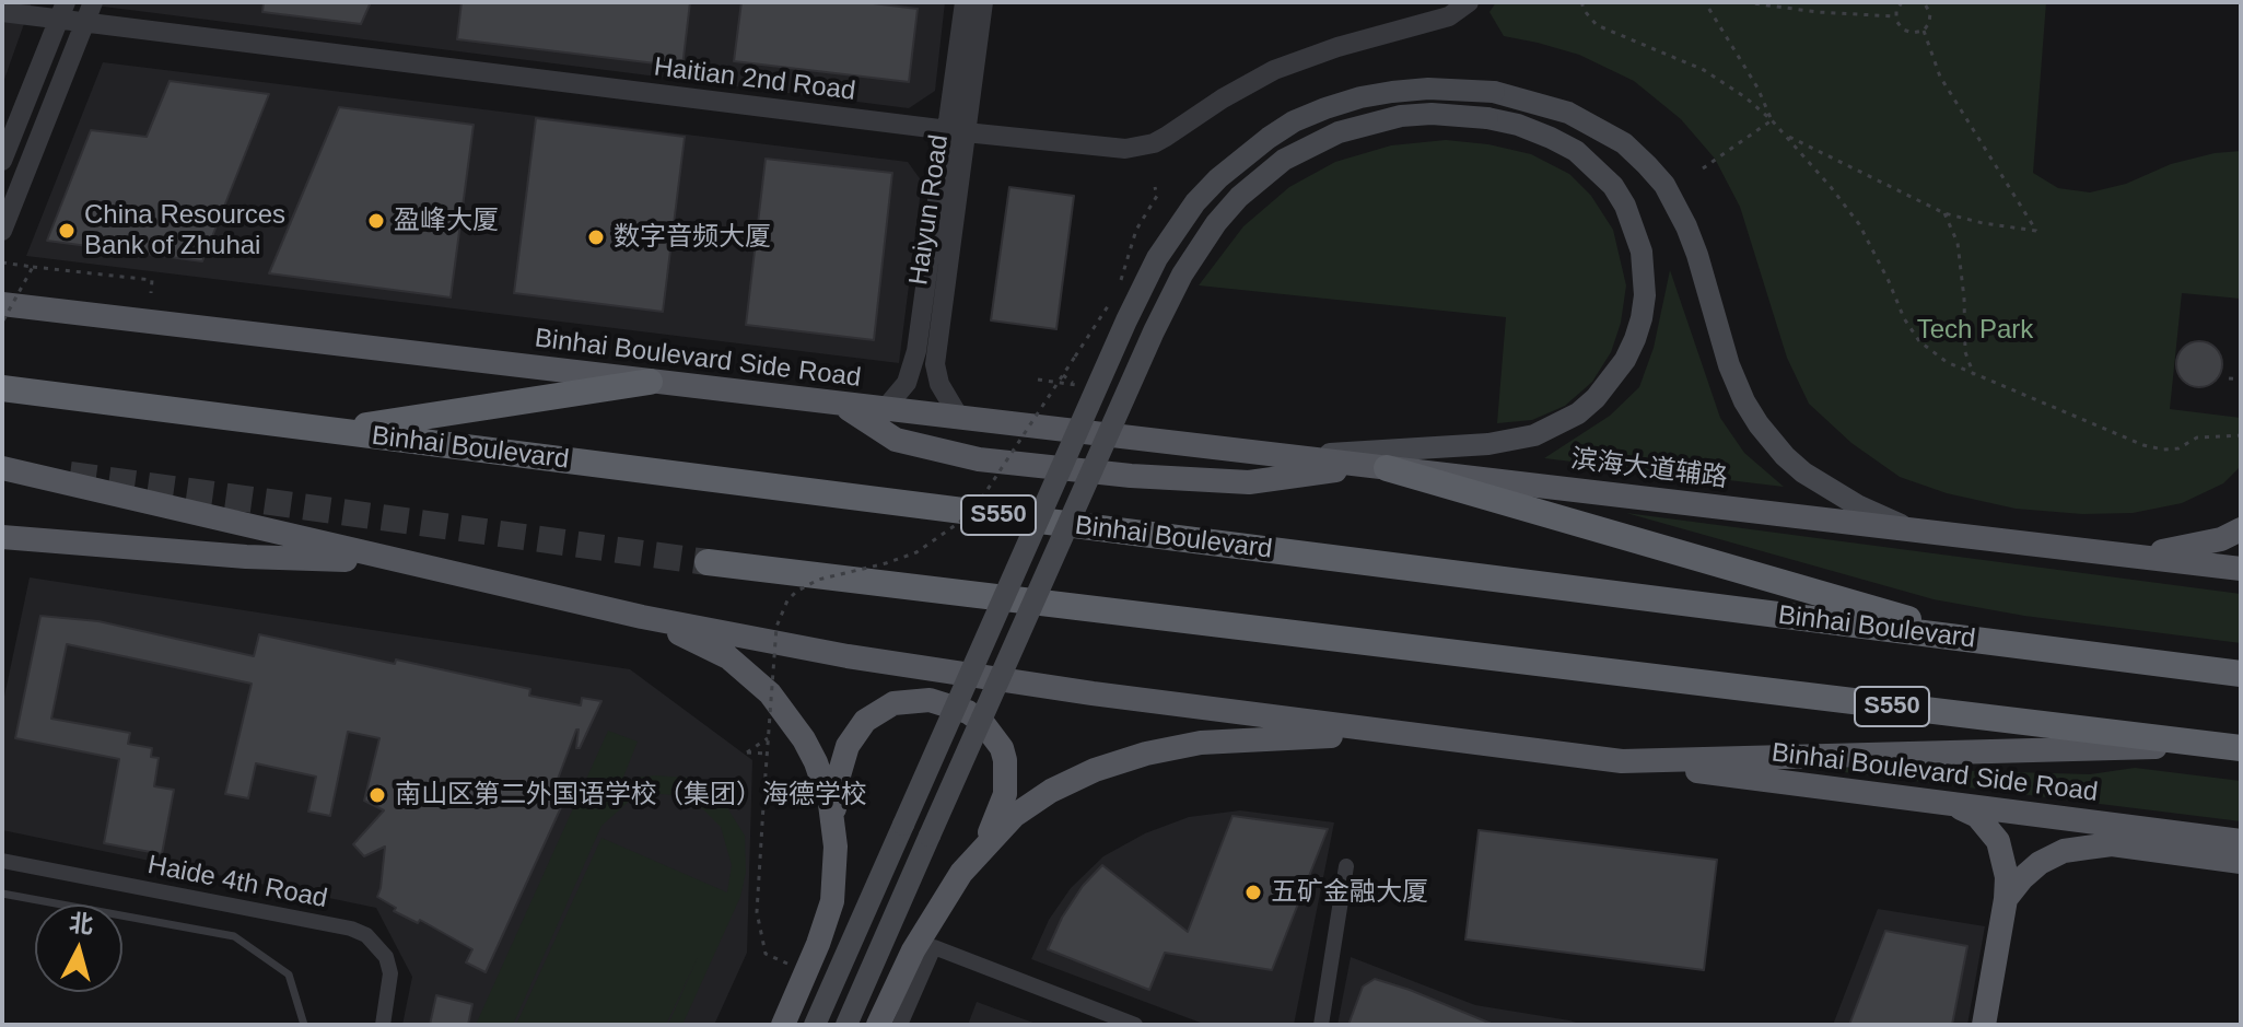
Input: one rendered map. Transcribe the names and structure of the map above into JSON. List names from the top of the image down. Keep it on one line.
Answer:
{"streets":{"highway":["Binhai Boulevard","S550"],"main road":["Binhai Boulevard Side Road","滨海大道辅路"],"street":["Haitian 2nd Road","Haiyun Road","Haide 4th Road"]},"crossings":[["Haitian 2nd Road","Haiyun Road"],["Haiyun Road","Binhai Boulevard Side Road"],["Binhai Boulevard Side Road","滨海大道辅路"]],"parks":["Tech Park"],"places":["盈峰大厦","China Resources Bank of Zhuhai","数字音频大厦","南山区第二外国语学校（集团）海德学校","五矿金融大厦"],"north":"top"}
